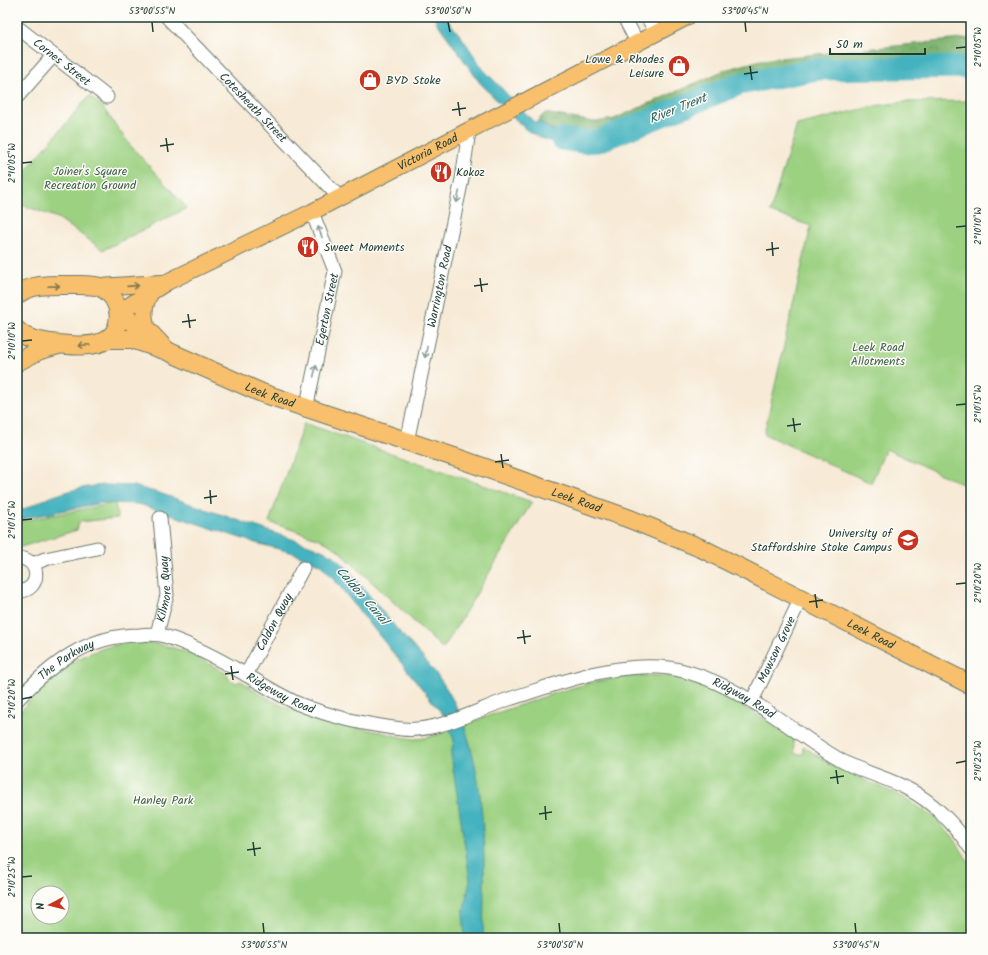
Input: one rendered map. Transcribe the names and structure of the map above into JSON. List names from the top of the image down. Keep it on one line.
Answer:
{"streets":{"highway":["Leek Road"],"main road":["Victoria Road"],"street":["Cornes Street","Cotesheath Street","Warrington Road","Egerton Street","Kilmore Quay","Caldon Quay","Mawson Grove","The Parkway","Ridgeway Road","Ridgway Road"]},"crossings":[["Cotesheath Street","Victoria Road"],["Victoria Road","Warrington Road"],["Victoria Road","Egerton Street"],["Victoria Road","Leek Road"],["Warrington Road","Leek Road"],["Egerton Street","Leek Road"],["Leek Road","Mawson Grove"],["Kilmore Quay","Ridgeway Road"],["Caldon Quay","Ridgeway Road"],["Mawson Grove","Ridgway Road"],["The Parkway","Ridgeway Road"],["Ridgeway Road","Ridgway Road"]],"one_way":["Warrington Road","Egerton Street"],"water":["River Trent","Caldon Canal"],"parks":["Joiner's Square Recreation Ground","Leek Road Allotments","Hanley Park"],"places":{"shop":["Lowe & Rhodes Leisure","BYD Stoke"],"restaurant":["Kokoz","Sweet Moments"],"school or university":["University of Staffordshire Stoke Campus"]},"scale_bar":"50 m","north":"left","coordinates":["53°00'55\"N","53°00'50\"N","53°00'45\"N","2°10'05\"W","2°10'10\"W","2°10'15\"W","2°10'20\"W","2°10'25\"W"]}
